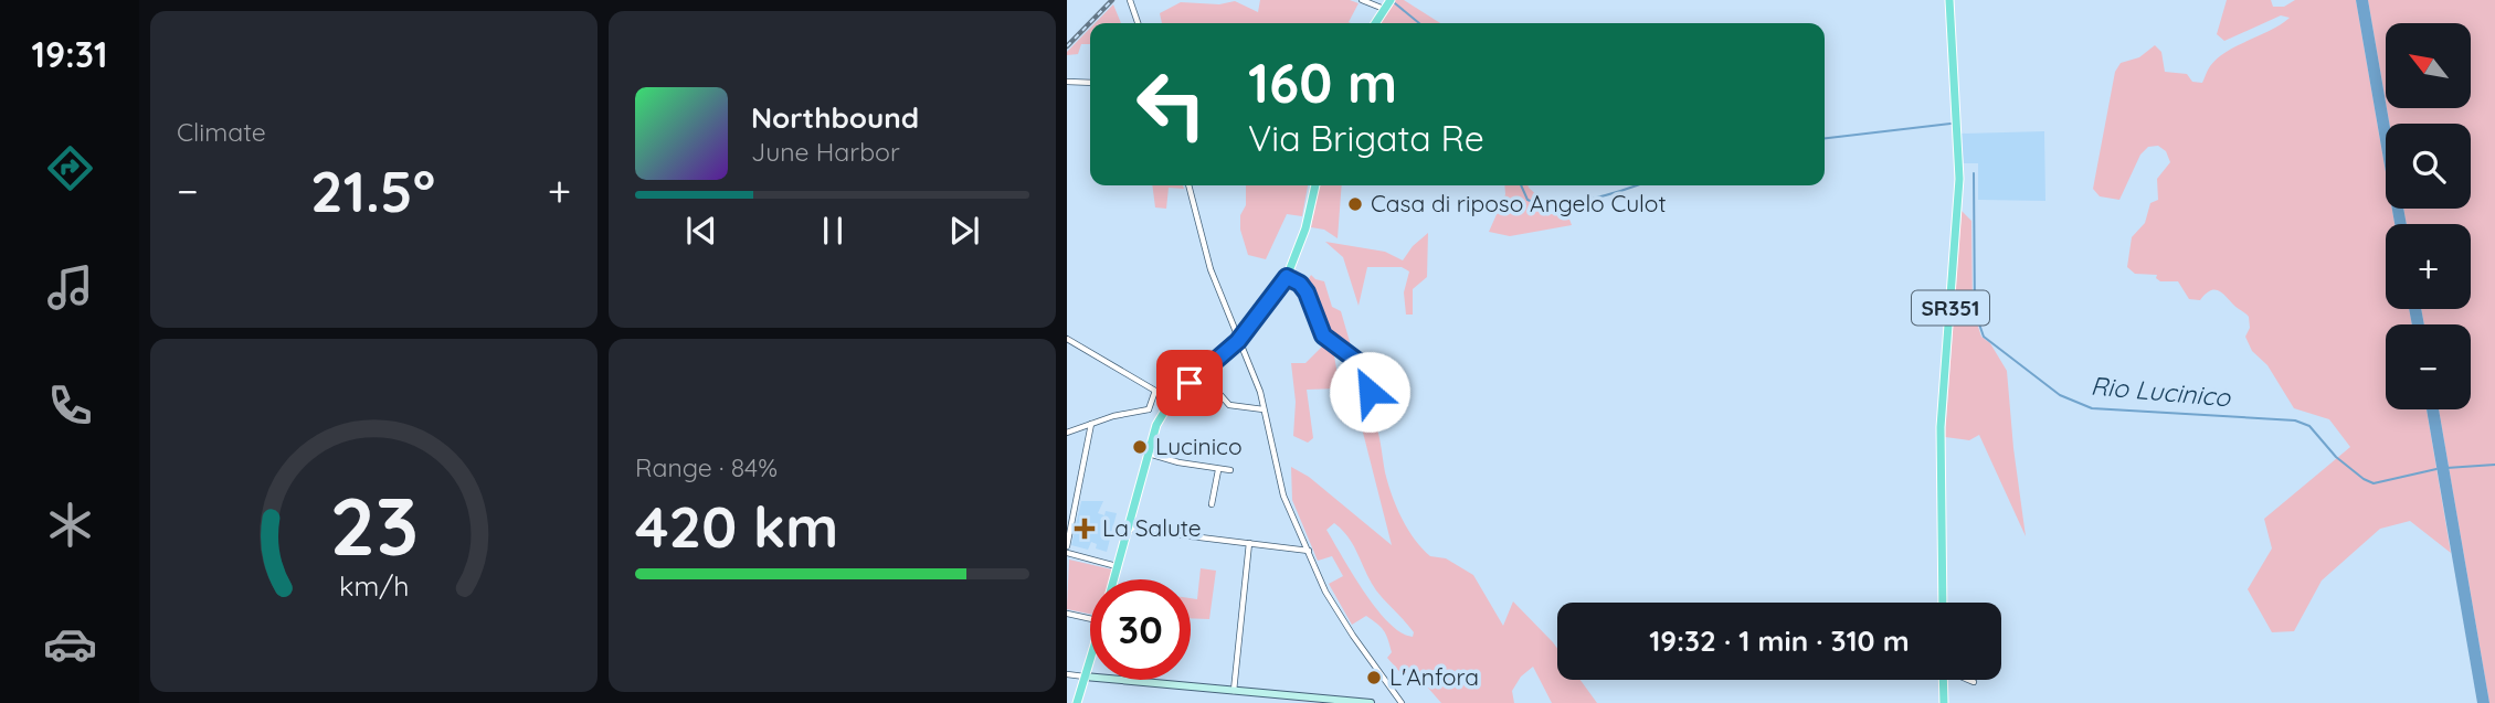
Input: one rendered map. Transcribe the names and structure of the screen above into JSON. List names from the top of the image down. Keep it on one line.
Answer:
{"streets":{"main road":["SR351"]},"water":["Rio Lucinico"],"places":{"other":["Casa di riposo Angelo Culot","Lucinico","L'Anfora"],"health":["La Salute"]},"north":"top left","page":{"tabs":"19:31","tile":["Climate",["Range · 84%","420 km"]],"map_buttons":["+","−"],"turn":["160 m","Via Brigata Re"],"song":["Northbound","June Harbor"],"heat":["−","21.5°","+"],"limit":"30","trip":"19:32 · 1 min · 310 m","gauge":["23","km/h"]}}
